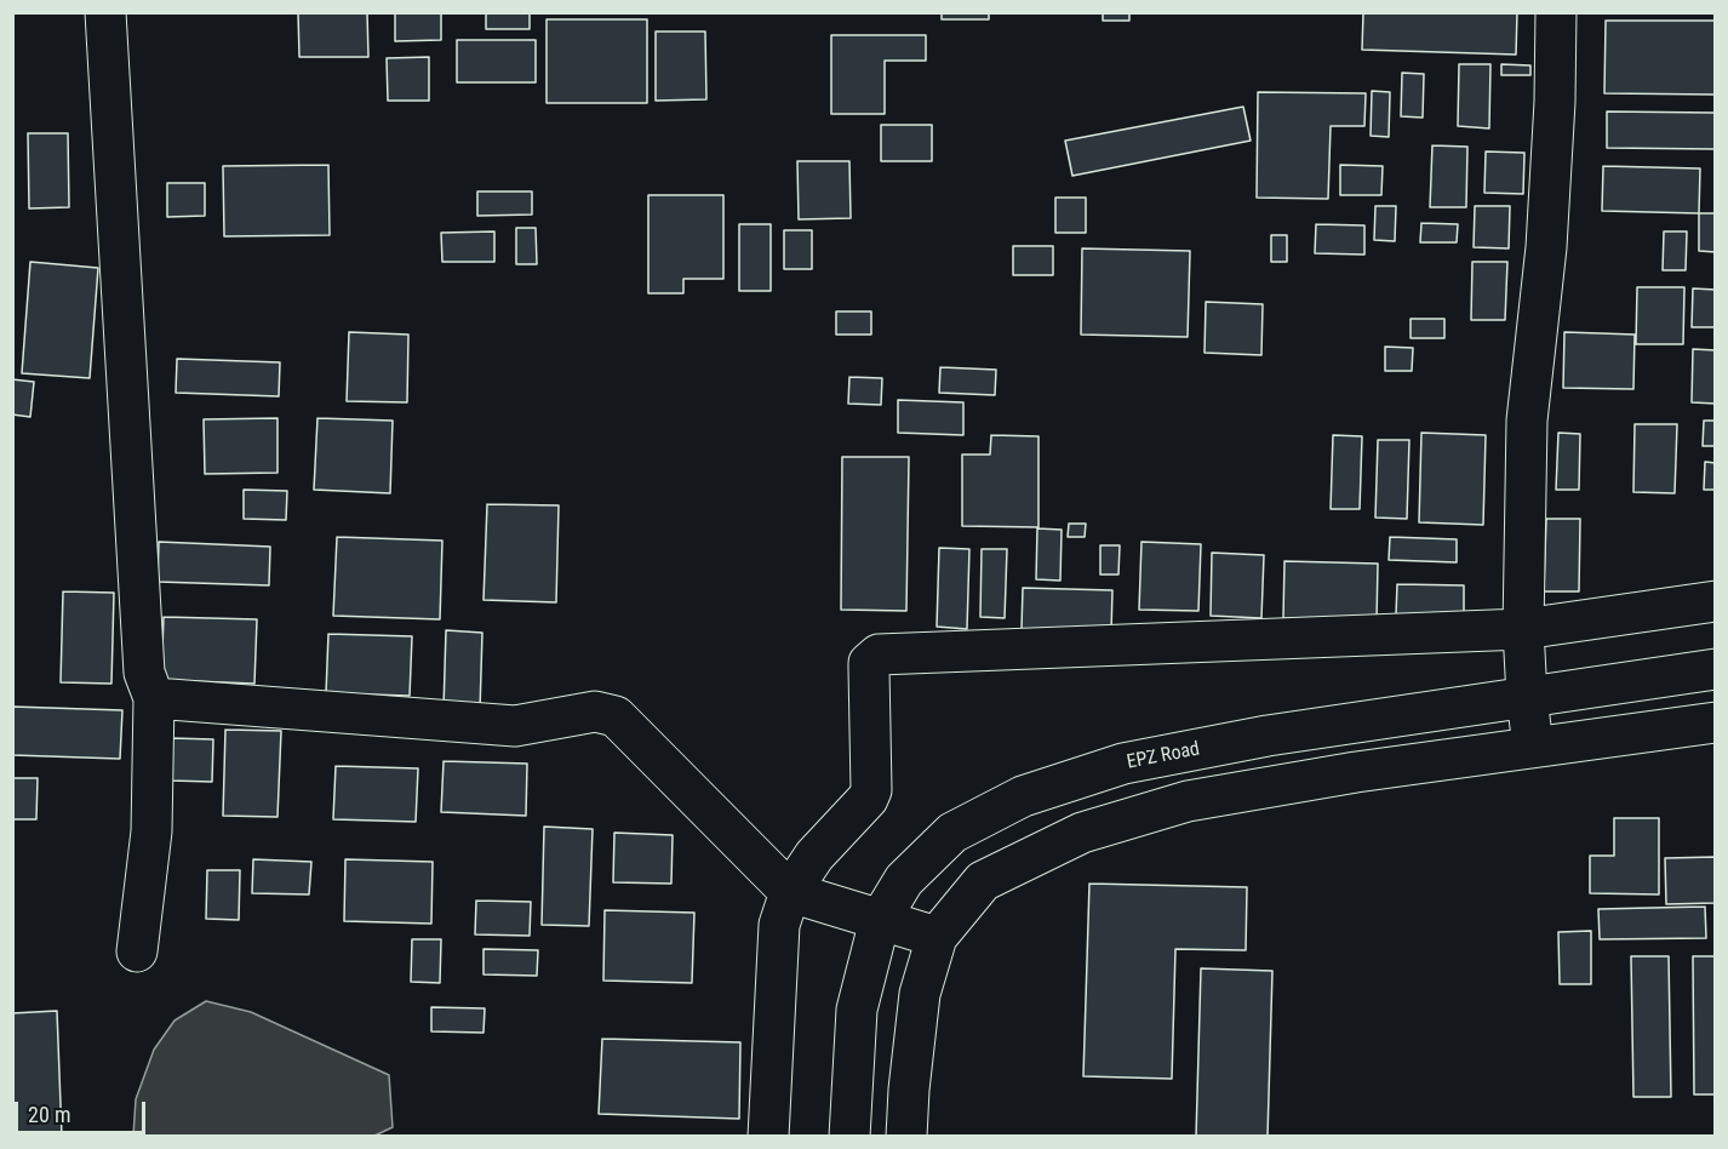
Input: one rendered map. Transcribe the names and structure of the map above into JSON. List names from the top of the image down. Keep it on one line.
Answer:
{"streets":{"street":["EPZ Road"]},"scale_bar":"20 m"}
